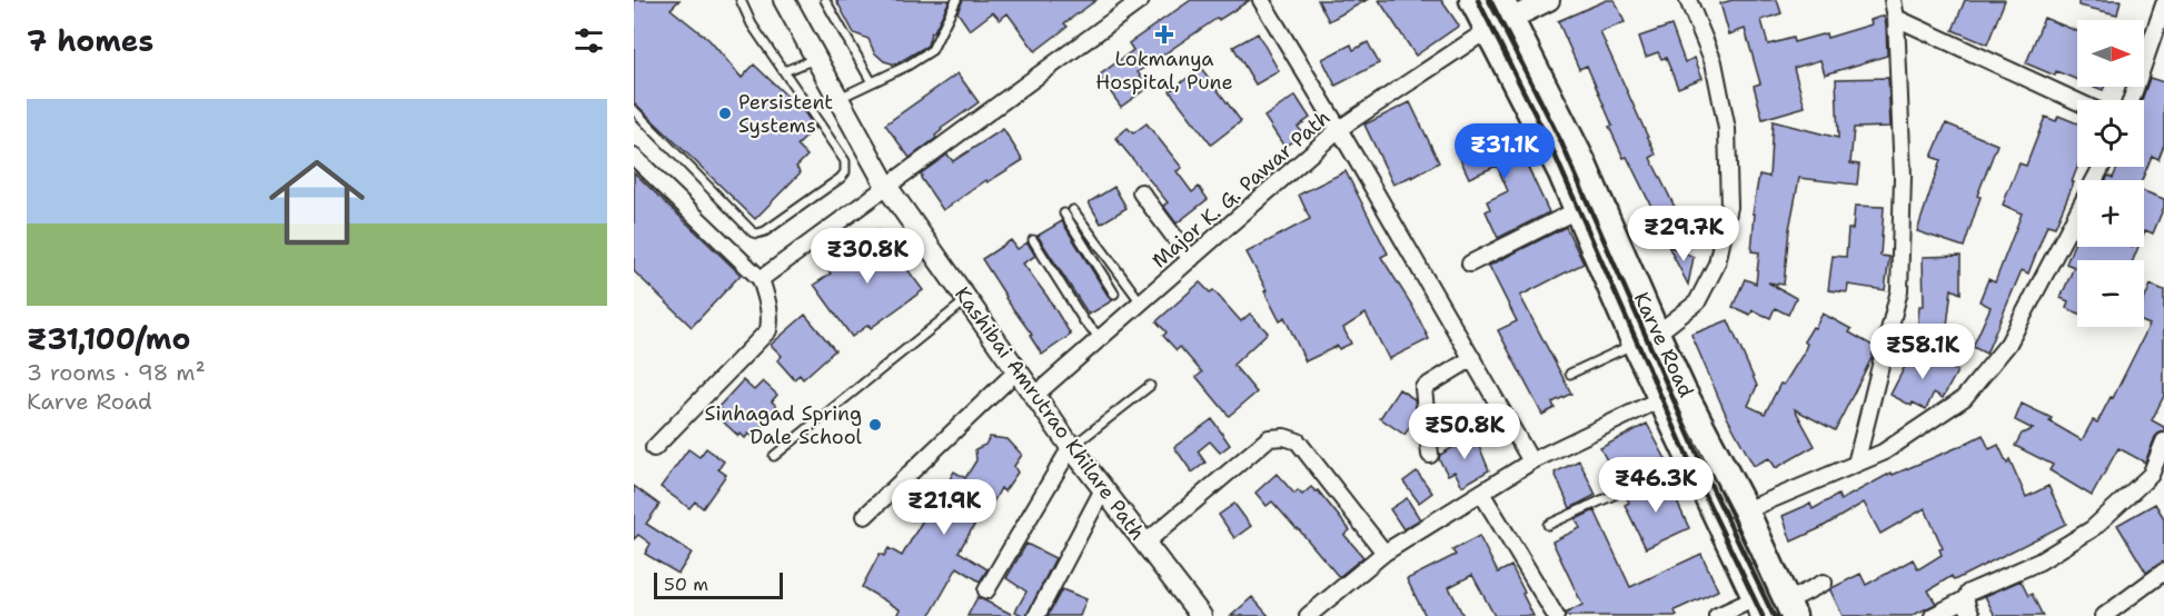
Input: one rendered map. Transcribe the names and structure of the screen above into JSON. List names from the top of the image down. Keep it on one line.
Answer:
{"streets":{"main road":["Karve Road"],"street":["Major K. G. Pawar Path","Kashibai Amrutrao Khilare Path"]},"crossings":[["Major K. G. Pawar Path","Karve Road"],["Major K. G. Pawar Path","Kashibai Amrutrao Khilare Path"]],"places":{"health":["Lokmanya Hospital, Pune"],"other":["Persistent Systems","Sinhagad Spring Dale School"]},"scale_bar":"50 m","north":"right","page":{"heading":"7 homes","map_buttons":["+","−"],"list":[{"name":"₹31,100/mo","note":"3 rooms · 98 m² · Karve Road"}],"price":["₹31.1K","₹29.7K","₹30.8K","₹58.1K","₹50.8K","₹46.3K","₹21.9K"],"scale":"50 m"}}
